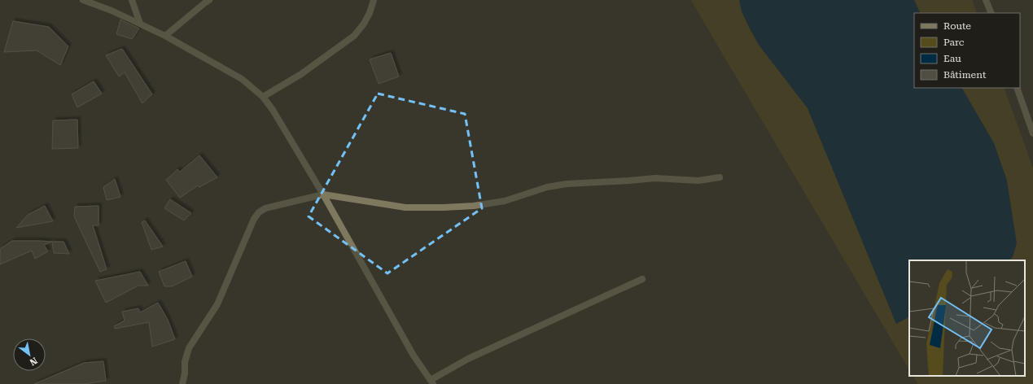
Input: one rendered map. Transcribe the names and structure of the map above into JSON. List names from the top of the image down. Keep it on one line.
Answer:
{"legend":["Route","Parc","Eau","Bâtiment"],"north":"bottom right"}
